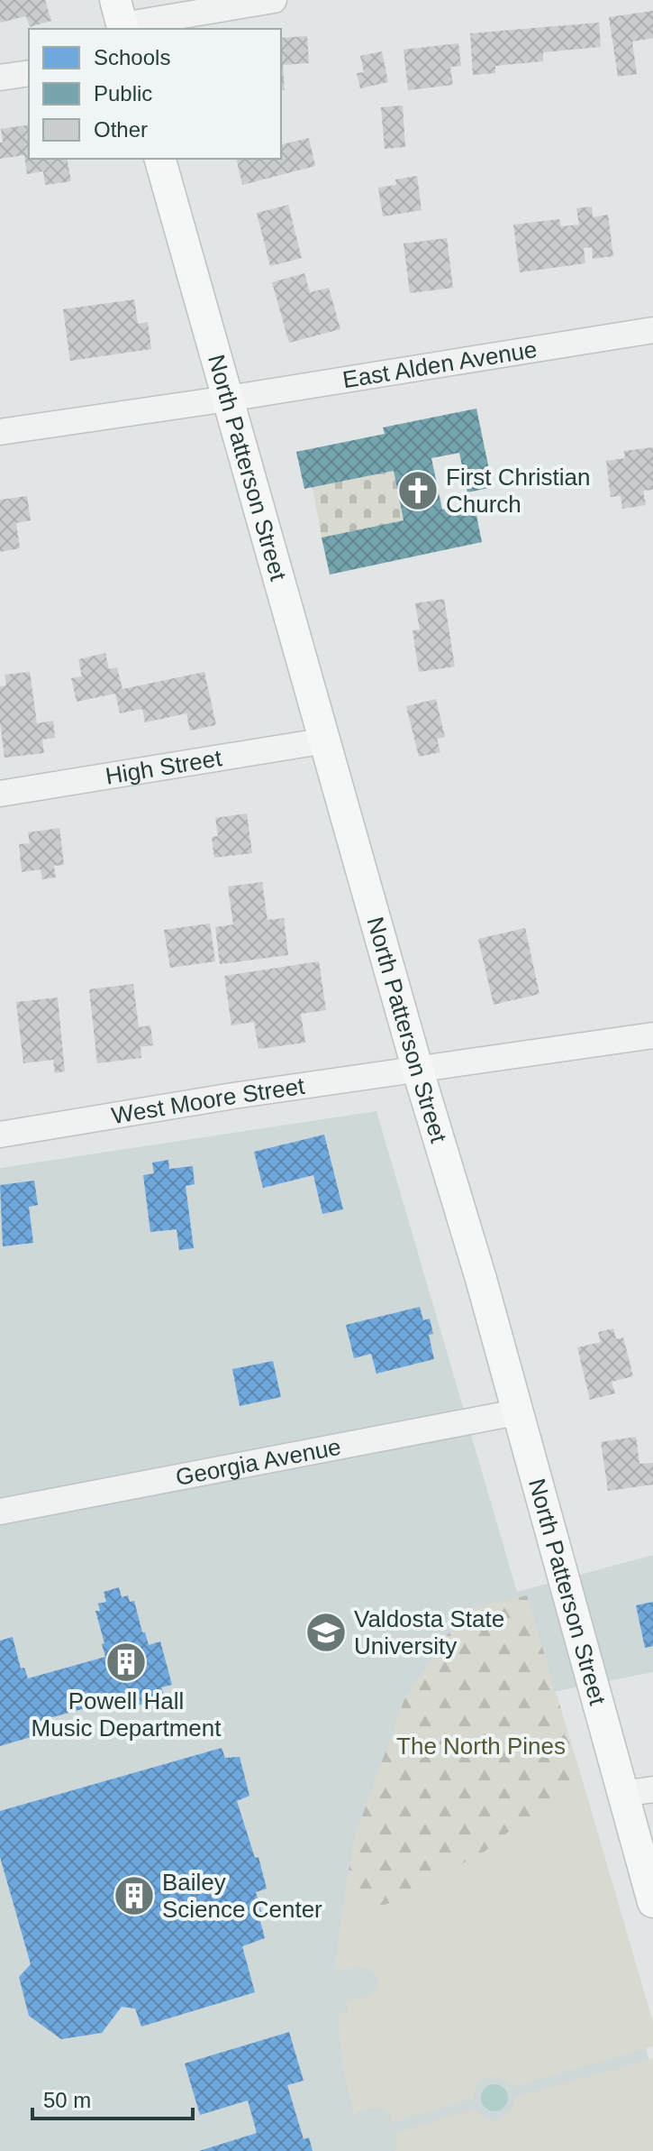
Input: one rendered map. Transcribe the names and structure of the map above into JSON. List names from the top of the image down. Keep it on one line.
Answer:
{"streets":{"main road":["North Patterson Street"],"street":["East Alden Avenue","High Street","West Moore Street","Georgia Avenue"]},"crossings":[["East Alden Avenue","North Patterson Street"],["North Patterson Street","High Street"],["North Patterson Street","West Moore Street"],["North Patterson Street","Georgia Avenue"]],"parks":["The North Pines"],"places":{"church":["First Christian Church"],"school or university":["Valdosta State University"],"building":["Powell Hall Music Department","Bailey Science Center"]},"legend":["Schools","Public","Other"],"scale_bar":"50 m"}
